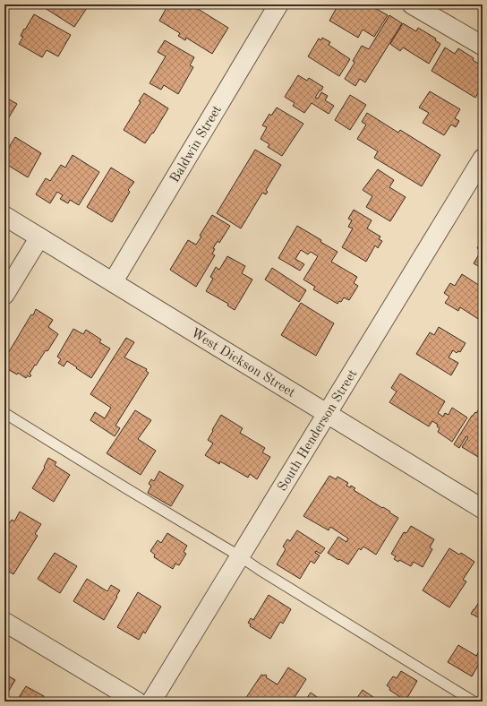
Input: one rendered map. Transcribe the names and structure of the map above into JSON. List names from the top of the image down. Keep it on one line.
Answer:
{"streets":{"street":["Baldwin Street","West Dickson Street","South Henderson Street"]},"crossings":[["Baldwin Street","West Dickson Street"],["West Dickson Street","South Henderson Street"]]}
